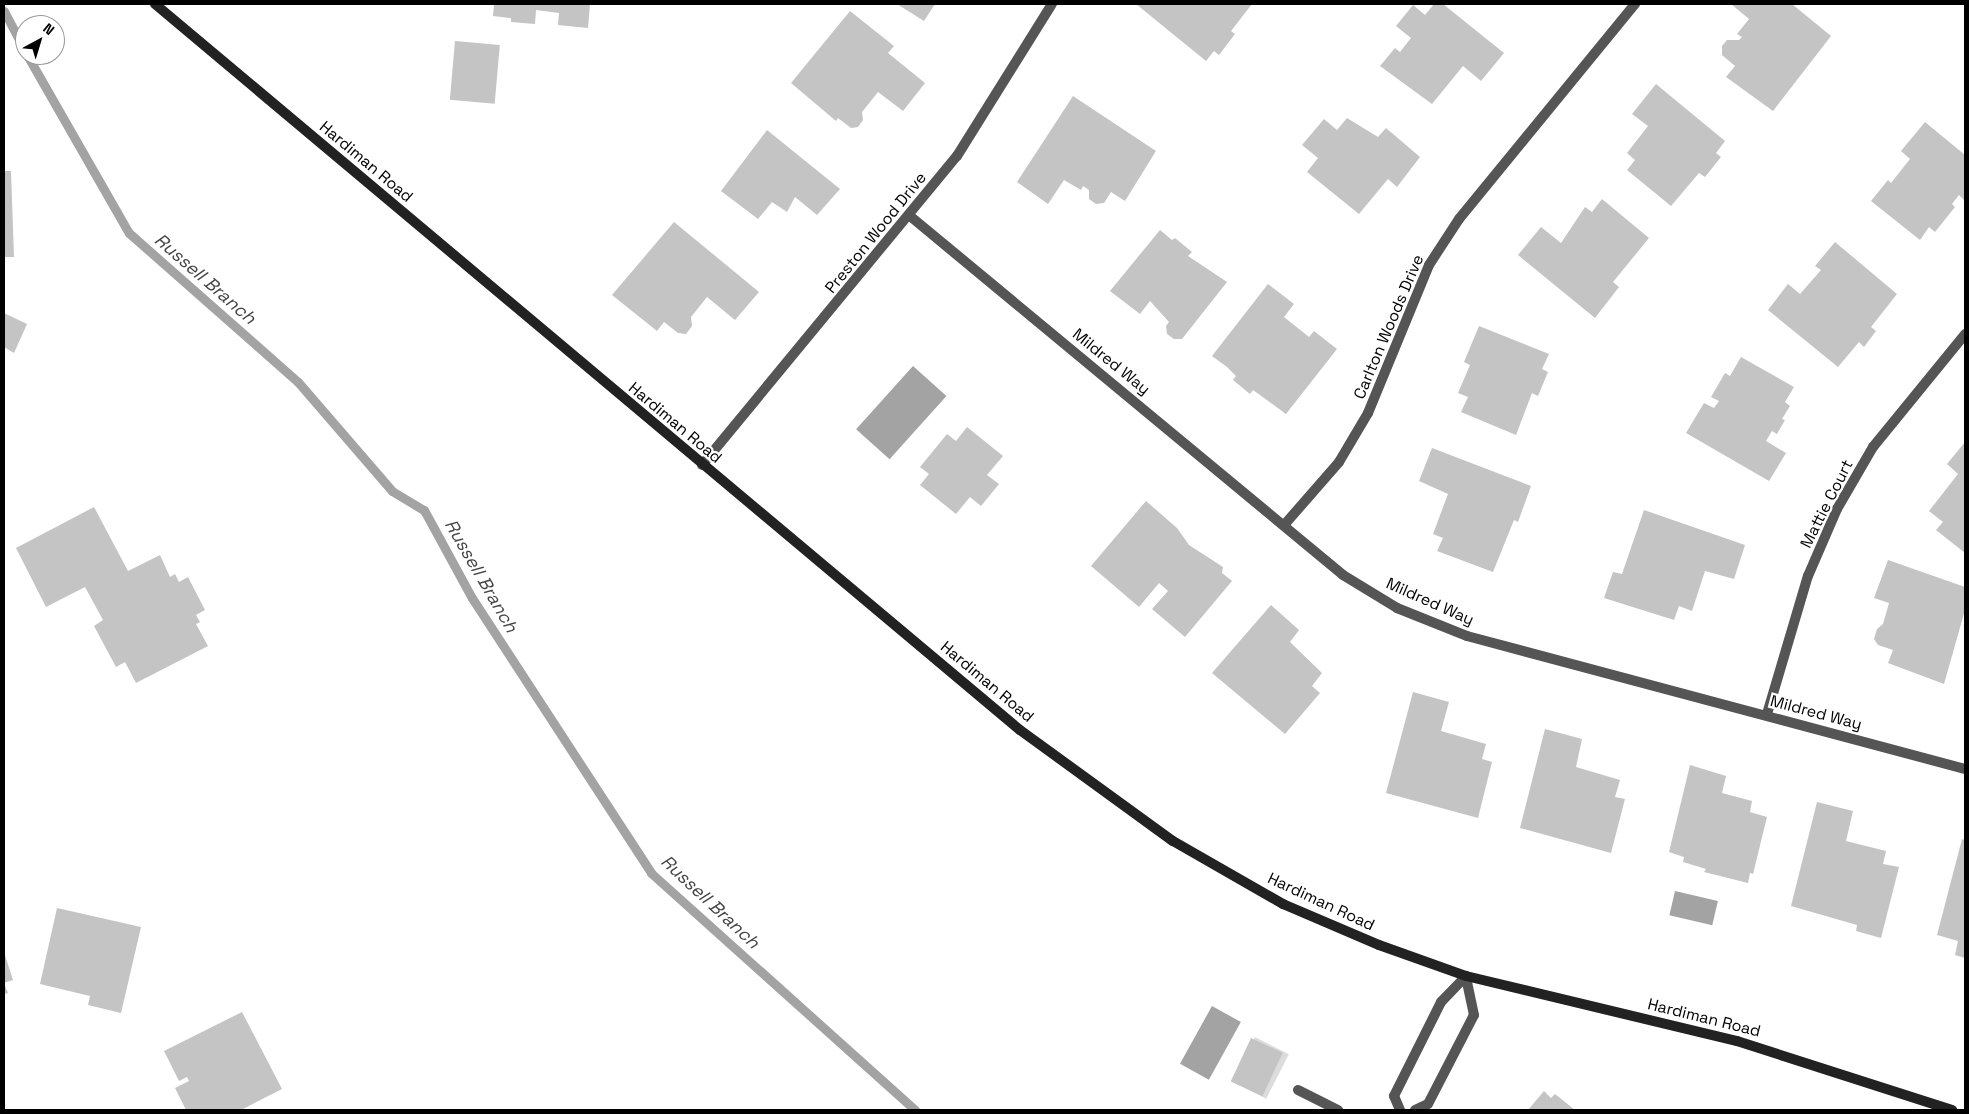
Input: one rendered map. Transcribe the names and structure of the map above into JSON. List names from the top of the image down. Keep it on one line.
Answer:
{"streets":{"street":["Hardiman Road","Preston Wood Drive","Carlton Woods Drive","Mildred Way","Mattie Court"]},"crossings":[["Hardiman Road","Preston Wood Drive"],["Preston Wood Drive","Mildred Way"],["Carlton Woods Drive","Mildred Way"],["Mildred Way","Mattie Court"]],"water":["Russell Branch"],"north":"top right"}
